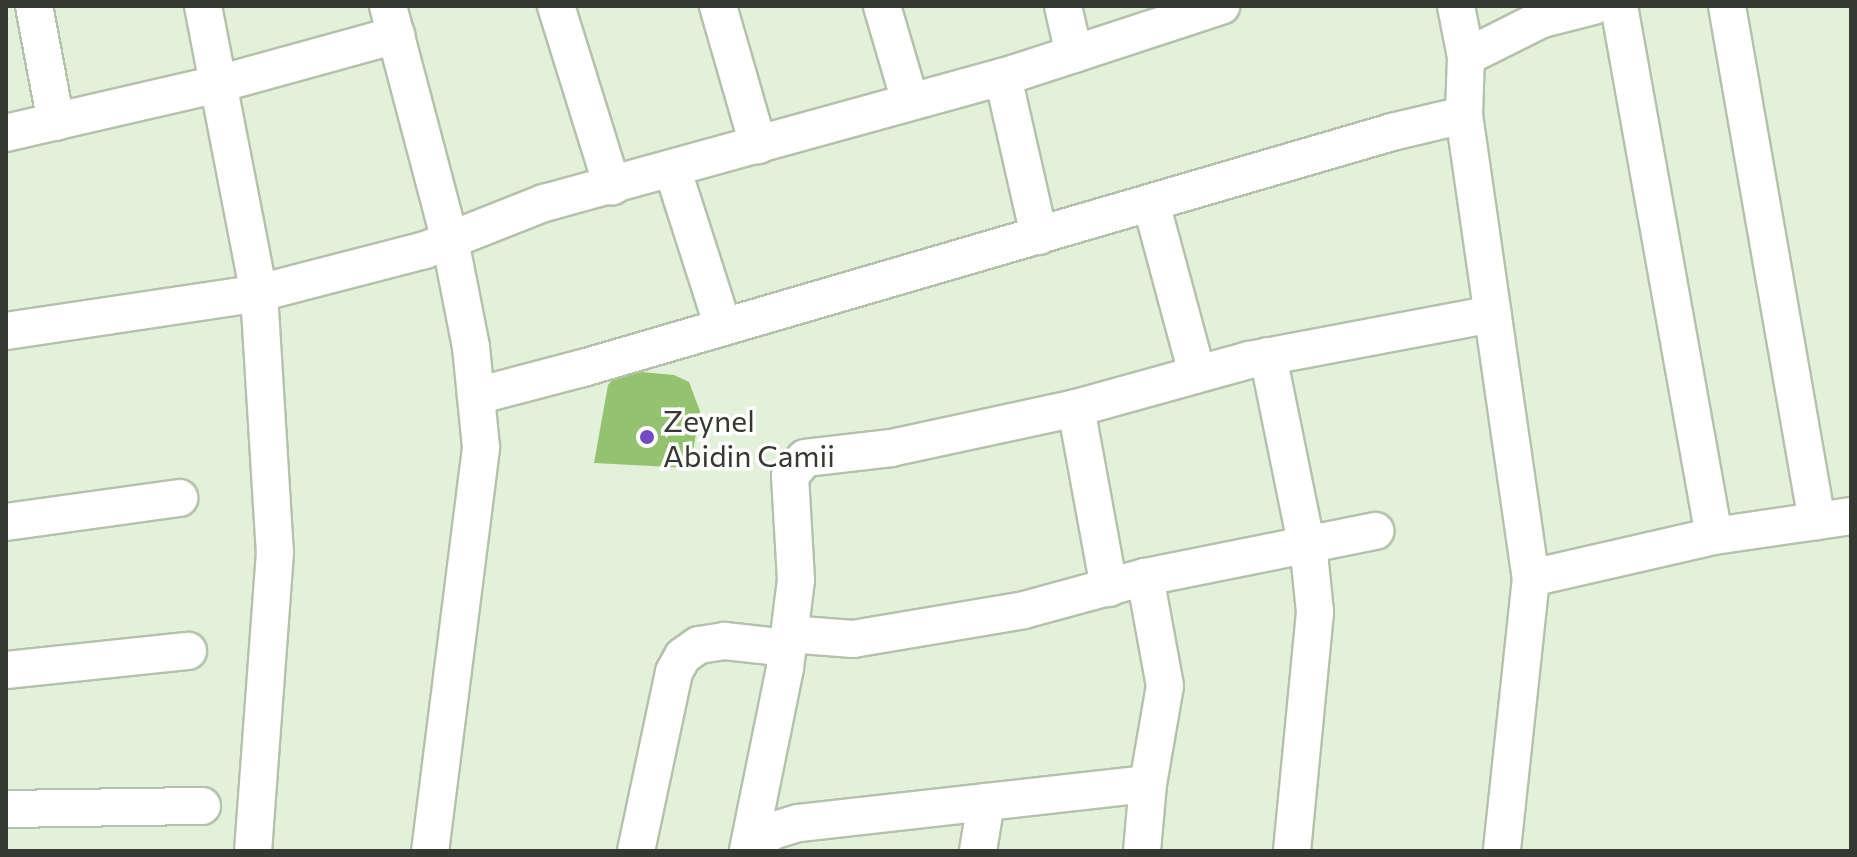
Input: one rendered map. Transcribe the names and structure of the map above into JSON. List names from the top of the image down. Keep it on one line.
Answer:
{"places":["Zeynel Abidin Camii"]}
